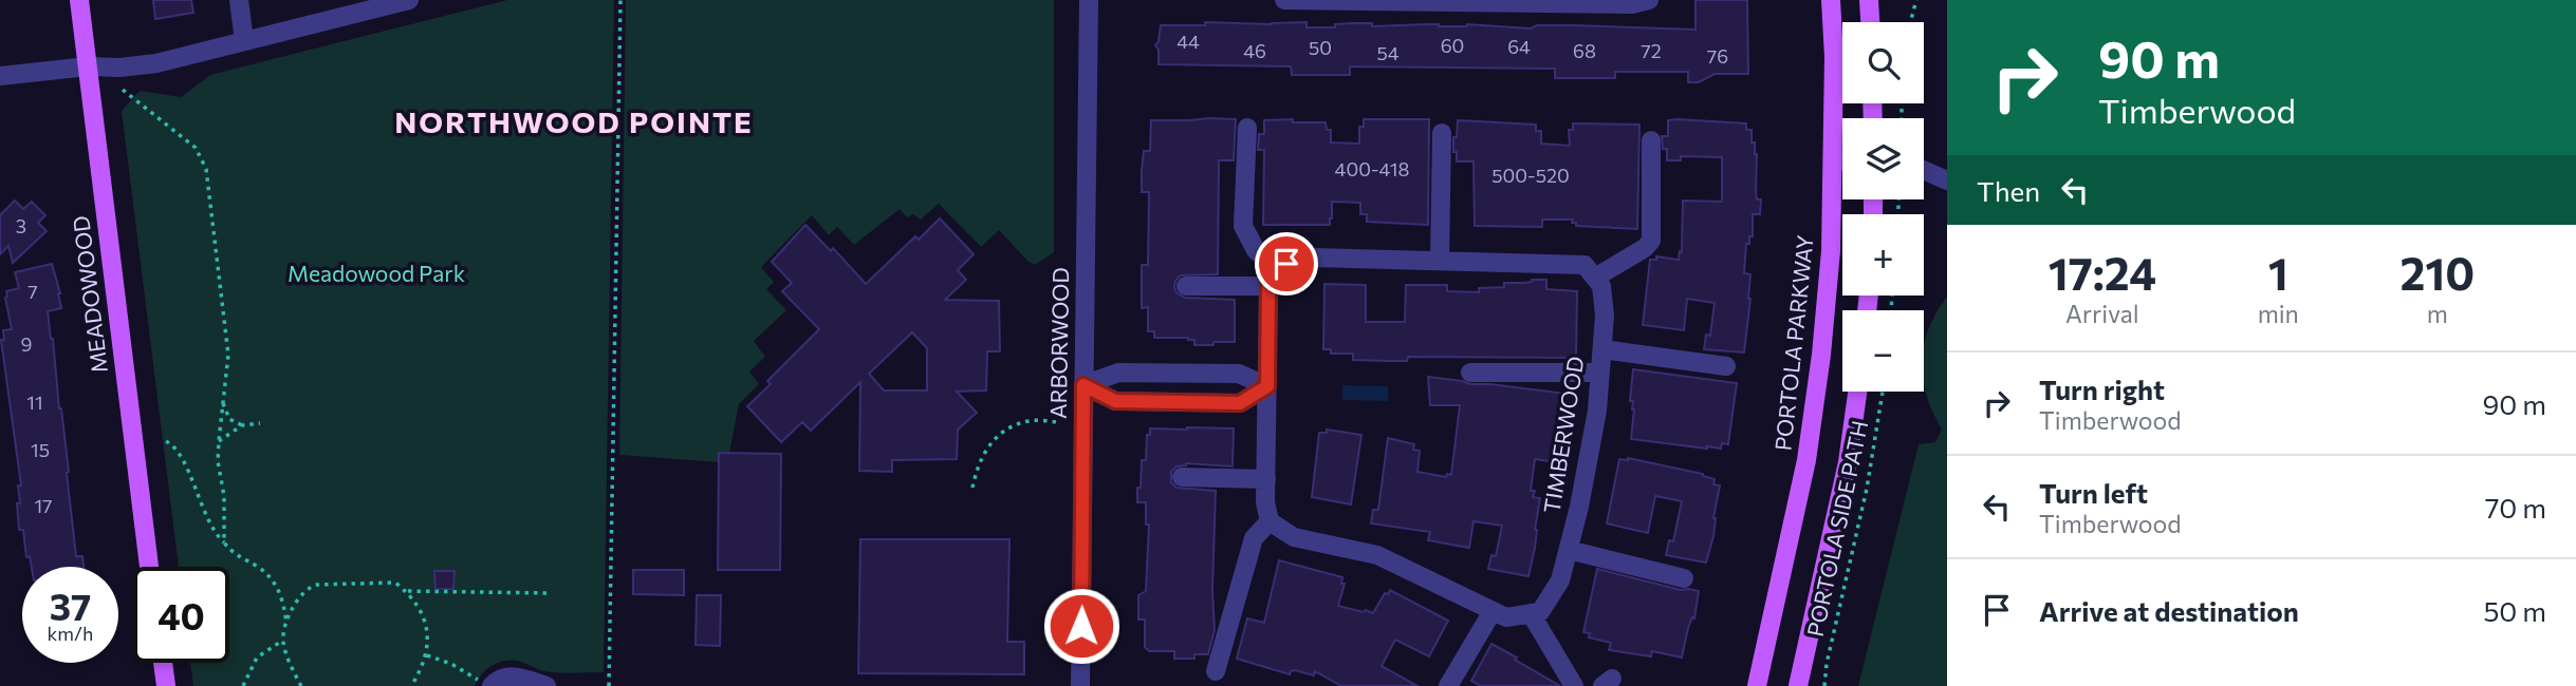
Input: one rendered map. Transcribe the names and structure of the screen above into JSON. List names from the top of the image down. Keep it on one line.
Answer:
{"streets":{"main road":["MEADOWOOD","PORTOLA PARKWAY"],"street":["ARBORWOOD","TIMBERWOOD"],"path":["PORTOLA SIDE PATH"]},"districts":["NORTHWOOD POINTE"],"parks":["Meadowood Park"],"house_numbers":["44","60","64","50","46","68","72","54","76","400-418","500-520","3","7","9","11","15","17"],"page":{"turn":["90 m","Timberwood"],"map_buttons":["+","−"],"then":"Then","eta":["17:24","Arrival","1","min","210","m"],"list":[{"name":"Turn right","note":"Timberwood","value":"90 m"},{"name":"Turn left","note":"Timberwood","value":"70 m"},{"name":"Arrive at destination","value":"50 m"}],"speed":"37 km/h","limit":"40"}}
